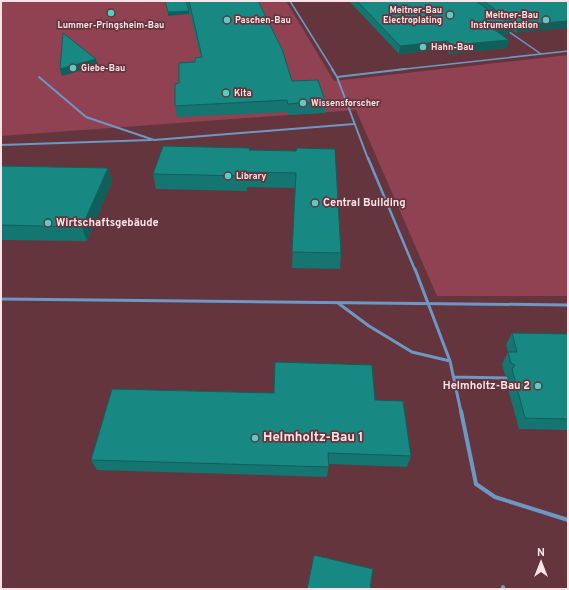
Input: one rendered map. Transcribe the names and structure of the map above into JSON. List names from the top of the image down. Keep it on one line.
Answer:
{"places":["Lummer-Pringsheim-Bau","Meitner-Bau Electroplating","Paschen-Bau","Meitner-Bau Instrumentation","Hahn-Bau","Giebe-Bau","Kita","Wissensforscher","Library","Central Building","Wirtschaftsgebäude","Helmholtz-Bau 2","Helmholtz-Bau 1"],"north":"top"}
